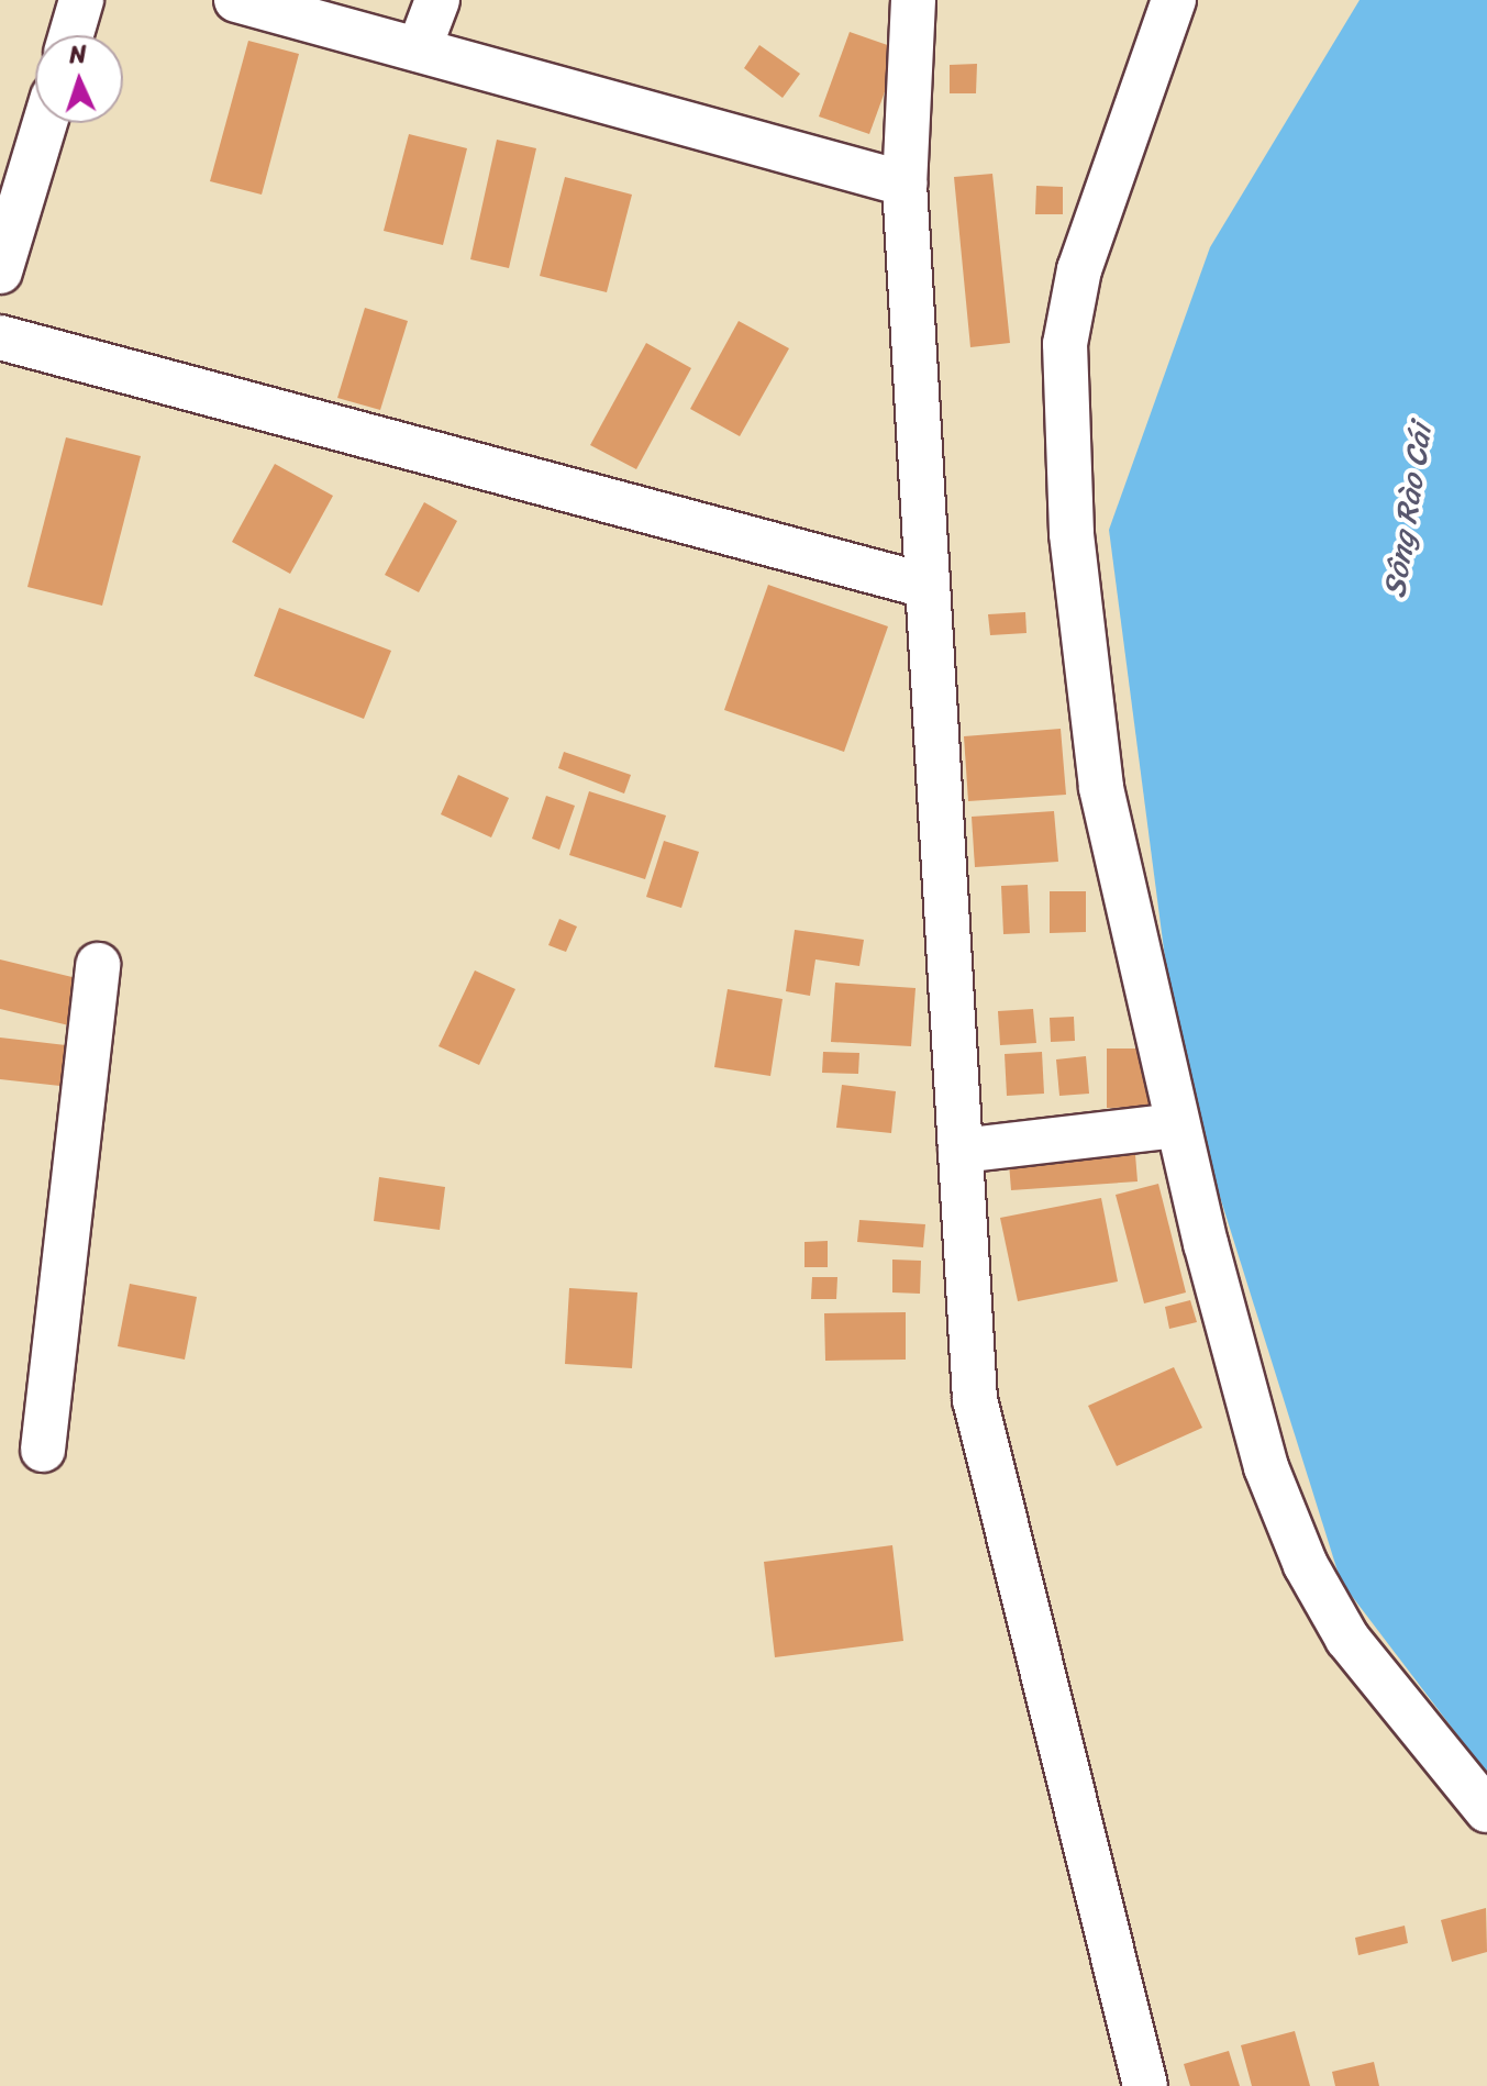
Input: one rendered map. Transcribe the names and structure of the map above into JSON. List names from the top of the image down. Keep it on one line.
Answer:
{"water":["Sông Rào Cái"],"north":"top"}
